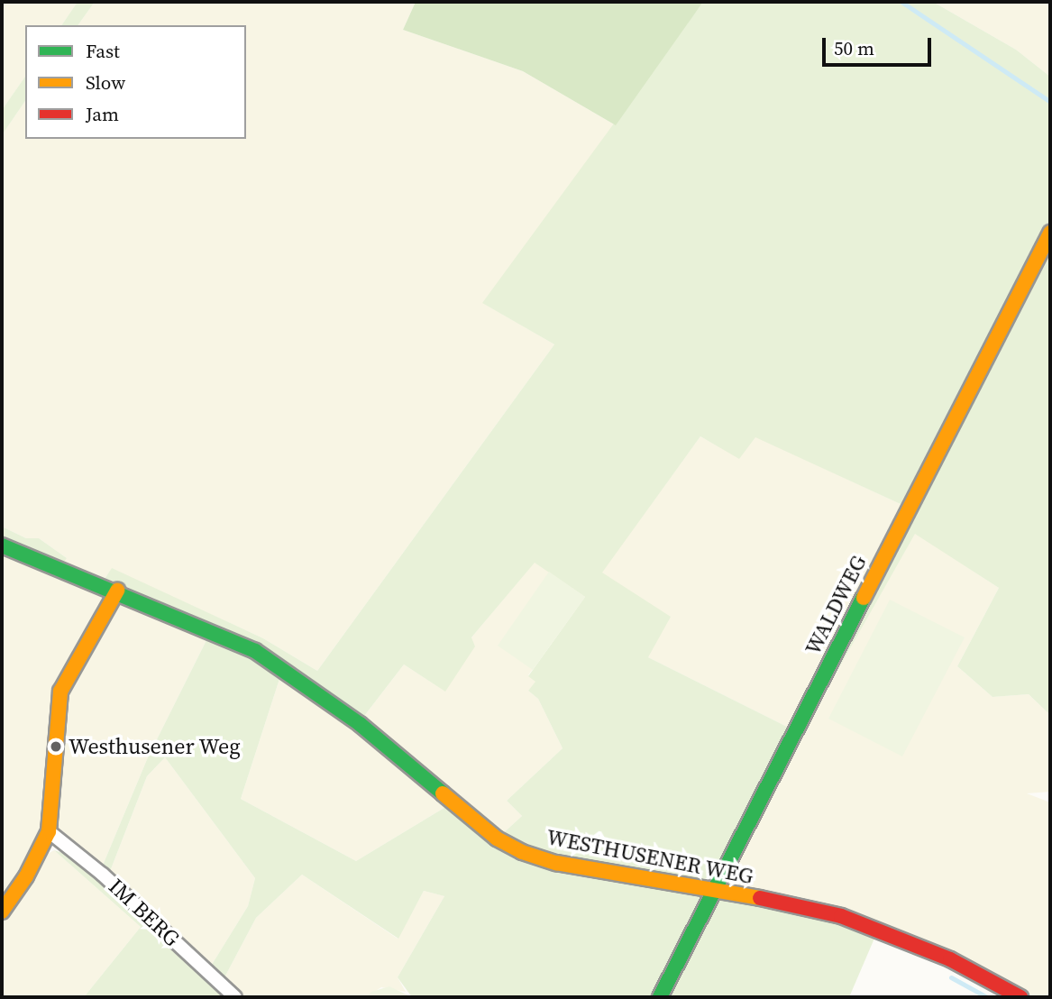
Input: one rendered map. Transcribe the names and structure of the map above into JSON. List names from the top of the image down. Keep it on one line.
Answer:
{"streets":{"street":["WALDWEG","WESTHUSENER WEG","IM BERG"]},"crossings":[["WALDWEG","WESTHUSENER WEG"]],"places":["Westhusener Weg"],"legend":["Fast","Slow","Jam"],"scale_bar":"50 m"}
